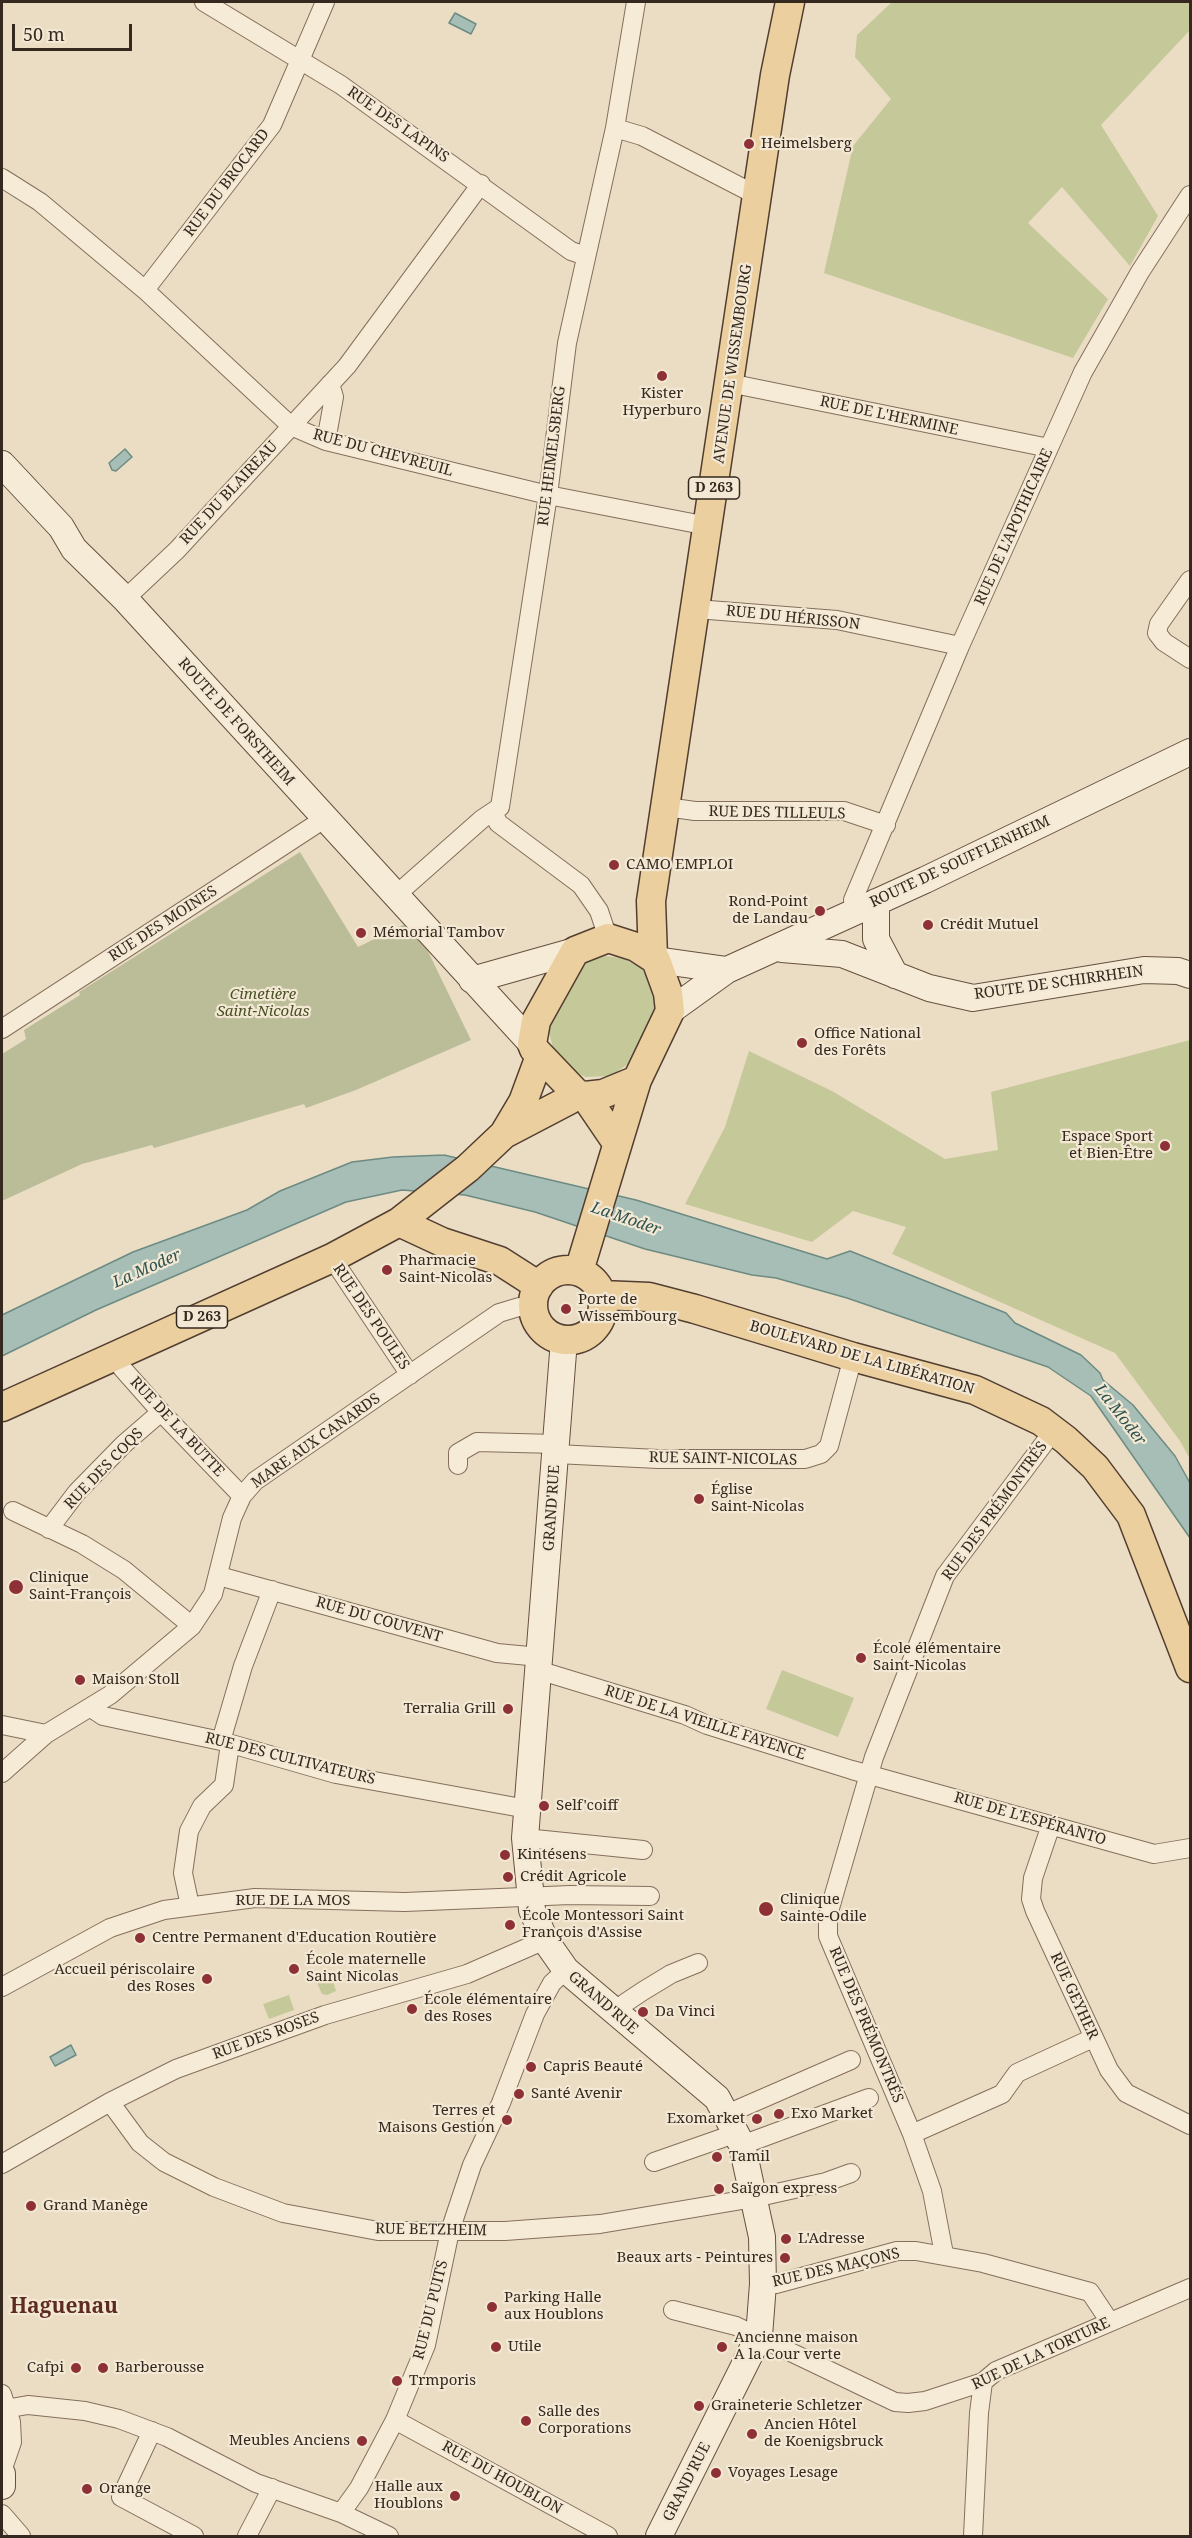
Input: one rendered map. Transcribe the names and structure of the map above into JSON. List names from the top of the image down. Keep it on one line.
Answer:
{"streets":{"main road":["AVENUE DE WISSEMBOURG","D 263","BOULEVARD DE LA LIBÉRATION"],"street":["RUE DES LAPINS","RUE DU BROCARD","RUE DE L'HERMINE","RUE DU CHEVREUIL","RUE HEIMELSBERG","RUE DU BLAIREAU","RUE DE L'APOTHICAIRE","RUE DU HÉRISSON","ROUTE DE FORSTHEIM","RUE DES TILLEULS","ROUTE DE SOUFFLENHEIM","RUE DES MOINES","ROUTE DE SCHIRRHEIN","RUE DES POULES","RUE DE LA BUTTE","MARE AUX CANARDS","RUE SAINT-NICOLAS","RUE DES COQS","GRAND'RUE","RUE DES PRÉMONTRÉS","RUE DU COUVENT","RUE DE LA VIEILLE FAYENCE","RUE DES CULTIVATEURS","RUE DE L'ESPÉRANTO","RUE DE LA MOS","RUE GEYHER","RUE DES ROSES","RUE BETZHEIM","RUE DES MAÇONS","RUE DU PUITS","RUE DE LA TORTURE","RUE DU HOUBLON"]},"crossings":[["RUE DES LAPINS","RUE DU BROCARD"],["RUE DES LAPINS","RUE HEIMELSBERG"],["RUE DES LAPINS","RUE DU BLAIREAU"],["RUE DU BROCARD","RUE DU CHEVREUIL"],["AVENUE DE WISSEMBOURG","RUE DE L'HERMINE"],["AVENUE DE WISSEMBOURG","RUE DU CHEVREUIL"],["AVENUE DE WISSEMBOURG","D 263"],["AVENUE DE WISSEMBOURG","RUE DU HÉRISSON"],["AVENUE DE WISSEMBOURG","ROUTE DE FORSTHEIM"],["AVENUE DE WISSEMBOURG","RUE DES TILLEULS"],["AVENUE DE WISSEMBOURG","ROUTE DE SOUFFLENHEIM"],["RUE DE L'HERMINE","RUE DE L'APOTHICAIRE"],["RUE DU CHEVREUIL","RUE HEIMELSBERG"],["RUE DU CHEVREUIL","RUE DU BLAIREAU"],["D 263","ROUTE DE FORSTHEIM"],["D 263","ROUTE DE SOUFFLENHEIM"],["D 263","RUE DES POULES"],["D 263","RUE DE LA BUTTE"],["RUE DU BLAIREAU","ROUTE DE FORSTHEIM"],["RUE DE L'APOTHICAIRE","RUE DU HÉRISSON"],["RUE DE L'APOTHICAIRE","RUE DES TILLEULS"],["RUE DE L'APOTHICAIRE","ROUTE DE SOUFFLENHEIM"],["ROUTE DE FORSTHEIM","ROUTE DE SOUFFLENHEIM"],["ROUTE DE FORSTHEIM","RUE DES MOINES"],["ROUTE DE SOUFFLENHEIM","ROUTE DE SCHIRRHEIN"],["RUE DES POULES","MARE AUX CANARDS"],["BOULEVARD DE LA LIBÉRATION","MARE AUX CANARDS"],["BOULEVARD DE LA LIBÉRATION","RUE SAINT-NICOLAS"],["BOULEVARD DE LA LIBÉRATION","GRAND'RUE"],["BOULEVARD DE LA LIBÉRATION","RUE DES PRÉMONTRÉS"],["RUE DE LA BUTTE","MARE AUX CANARDS"],["RUE DE LA BUTTE","RUE DES COQS"],["MARE AUX CANARDS","GRAND'RUE"],["MARE AUX CANARDS","RUE DU COUVENT"],["MARE AUX CANARDS","RUE DES CULTIVATEURS"],["RUE SAINT-NICOLAS","GRAND'RUE"],["GRAND'RUE","RUE DU COUVENT"],["GRAND'RUE","RUE DE LA VIEILLE FAYENCE"],["GRAND'RUE","RUE DES CULTIVATEURS"],["GRAND'RUE","RUE DE LA MOS"],["GRAND'RUE","RUE DES ROSES"],["GRAND'RUE","RUE BETZHEIM"],["GRAND'RUE","RUE DES MAÇONS"],["GRAND'RUE","RUE DU PUITS"],["GRAND'RUE","RUE DE LA TORTURE"],["RUE DES PRÉMONTRÉS","RUE DE LA VIEILLE FAYENCE"],["RUE DES PRÉMONTRÉS","RUE DE L'ESPÉRANTO"],["RUE DES PRÉMONTRÉS","RUE DES MAÇONS"],["RUE DU COUVENT","RUE DE LA VIEILLE FAYENCE"],["RUE DE LA VIEILLE FAYENCE","RUE DE L'ESPÉRANTO"],["RUE DE L'ESPÉRANTO","RUE GEYHER"],["RUE DES ROSES","RUE BETZHEIM"],["RUE BETZHEIM","RUE DU PUITS"],["RUE DES MAÇONS","RUE DE LA TORTURE"],["RUE DU PUITS","RUE DU HOUBLON"]],"districts":["Haguenau"],"water":["La Moder"],"parks":["Cimetière Saint-Nicolas"],"places":["Heimelsberg","Kister Hyperburo","CAMO EMPLOI","Rond-Point de Landau","Crédit Mutuel","Mémorial Tambov","Office National des Forêts","Espace Sport et Bien-Être","Pharmacie Saint-Nicolas","Porte de Wissembourg","Église Saint-Nicolas","Clinique Saint-François","École élémentaire Saint-Nicolas","Maison Stoll","Terralia Grill","Self'coiff","Kintésens","Crédit Agricole","Clinique Sainte-Odile","École Montessori Saint François d'Assise","Centre Permanent d'Education Routière","École maternelle Saint Nicolas","Accueil périscolaire des Roses","École élémentaire des Roses","Da Vinci","CapriS Beauté","Santé Avenir","Exo Market","Exomarket","Terres et Maisons Gestion","Tamil","Saïgon express","Grand Manège","L'Adresse","Beaux arts - Peintures","Parking Halle aux Houblons","Utile","Ancienne maison A la Cour verte","Cafpi","Barberousse","Trmporis","Graineterie Schletzer","Salle des Corporations","Ancien Hôtel de Koenigsbruck","Meubles Anciens","Voyages Lesage","Orange","Halle aux Houblons"],"scale_bar":"50 m"}
